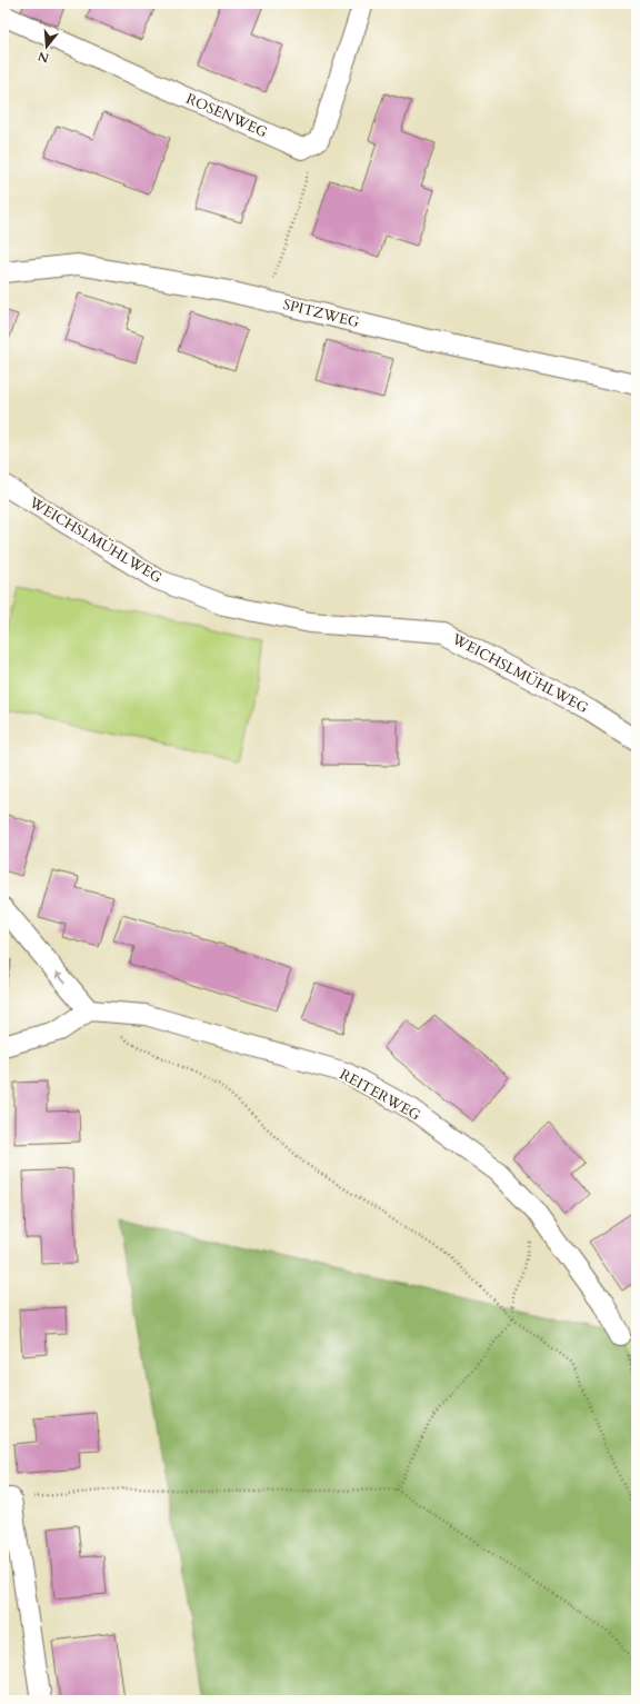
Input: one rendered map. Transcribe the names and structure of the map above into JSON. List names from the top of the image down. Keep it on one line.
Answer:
{"streets":{"street":["ROSENWEG","SPITZWEG","WEICHSLMÜHLWEG","REITERWEG"]},"north":"bottom"}
